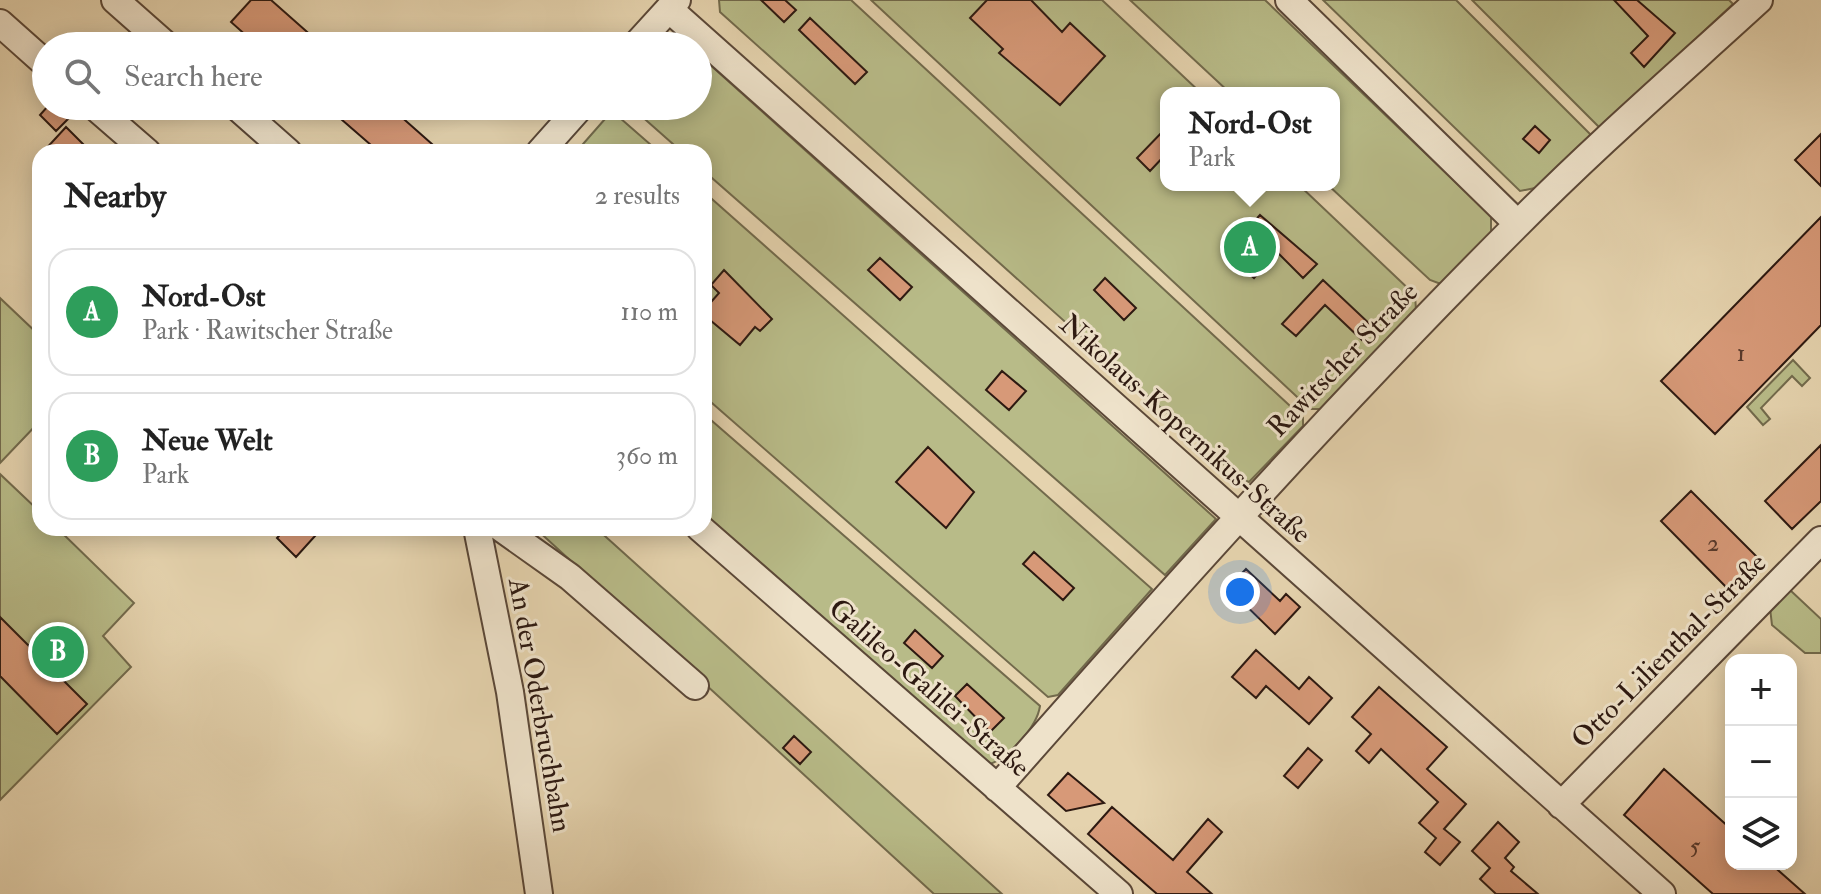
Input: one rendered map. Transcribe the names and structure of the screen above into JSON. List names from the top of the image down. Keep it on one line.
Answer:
{"streets":{"street":["Rawitscher Straße","Nikolaus-Kopernikus-Straße","Otto-Lilienthal-Straße","Galileo-Galilei-Straße","An der Oderbruchbahn"]},"crossings":[["Rawitscher Straße","Nikolaus-Kopernikus-Straße"],["Rawitscher Straße","Galileo-Galilei-Straße"],["Nikolaus-Kopernikus-Straße","Otto-Lilienthal-Straße"]],"house_numbers":["1","2","5"],"page":{"search":"Search here","popup":["Nord-Ost","Park"],"heading":["Nearby","2 results"],"pins":["A","B"],"list":[{"mark":"A","name":"Nord-Ost","note":"Park · Rawitscher Straße","value":"110 m"},{"mark":"B","name":"Neue Welt","note":"Park","value":"360 m"}],"map_buttons":["+","−"]}}
